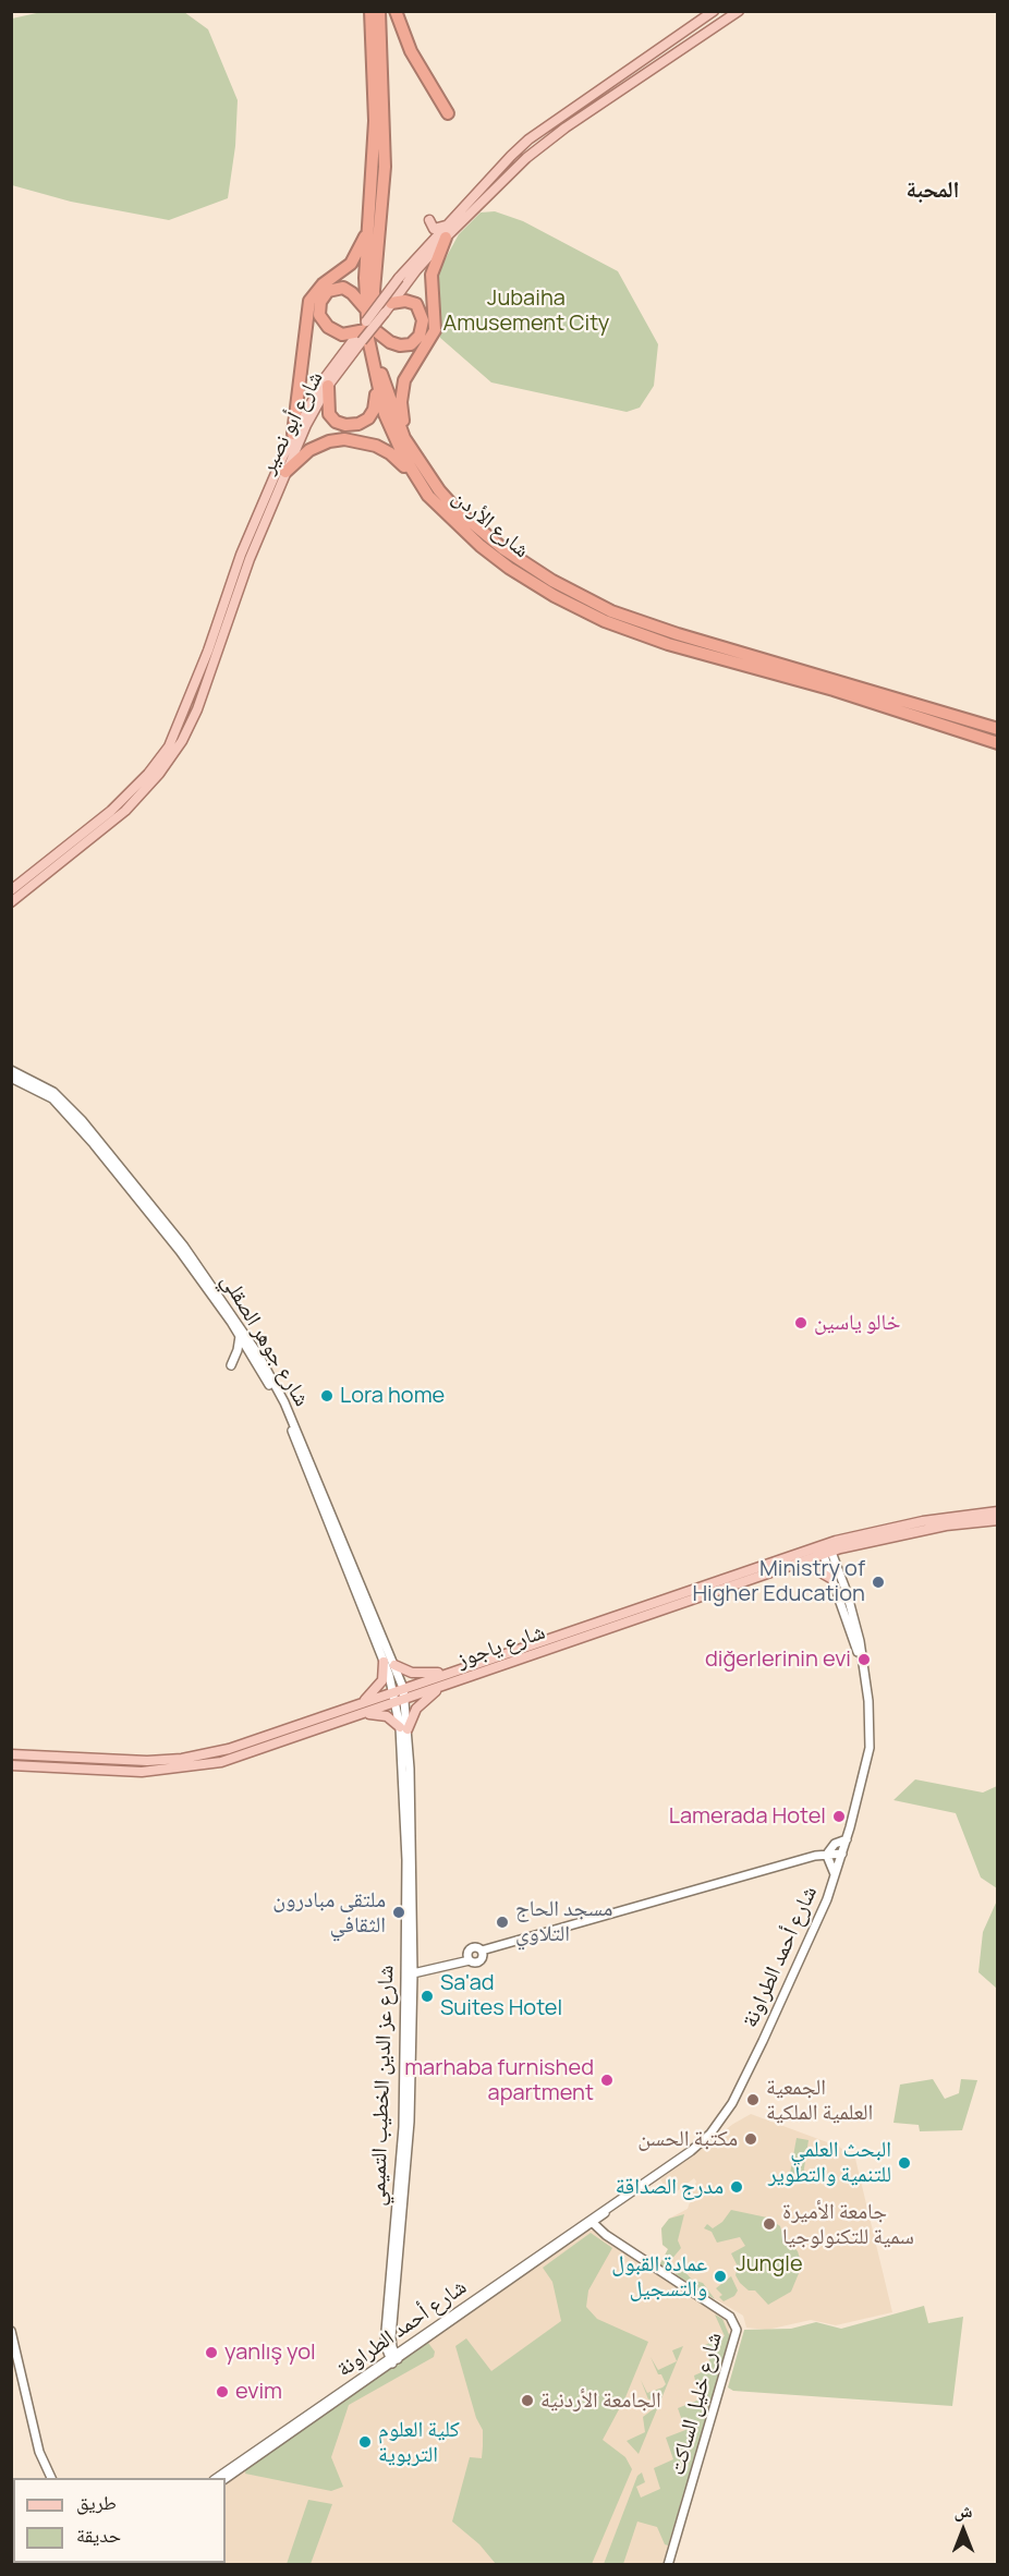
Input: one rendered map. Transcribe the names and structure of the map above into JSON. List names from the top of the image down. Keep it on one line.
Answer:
{"streets":{"highway":["شارع الأردن"],"main road":["شارع أبو نصير","شارع ياجوز"],"street":["شارع جوهر الصقلي","شارع أحمد الطراونة","شارع عز الدين الخطيب التميمي","شارع خليل الساكت"]},"crossings":[["شارع أبو نصير","شارع الأردن"],["شارع جوهر الصقلي","شارع ياجوز"],["شارع جوهر الصقلي","شارع عز الدين الخطيب التميمي"],["شارع ياجوز","شارع أحمد الطراونة"],["شارع ياجوز","شارع عز الدين الخطيب التميمي"],["شارع أحمد الطراونة","شارع عز الدين الخطيب التميمي"],["شارع أحمد الطراونة","شارع خليل الساكت"]],"districts":["المحبة"],"parks":["Jubaiha Amusement City","Jungle"],"places":["خالو ياسين","Lora home","Ministry of Higher Education","diğerlerinin evi","Lamerada Hotel","ملتقى مبادرون الثقافي","مسجد الحاج التلاوي","Sa'ad Suites Hotel","marhaba furnished apartment","الجمعية العلمية الملكية","مكتبة الحسن","البحث العلمي للتنمية والتطوير","مدرج الصداقة","جامعة الأميرة سمية للتكنولوجيا","عمادة القبول والتسجيل","yanlış yol","evim","الجامعة الأردنية","كلية العلوم التربوية"],"legend":["طريق","حديقة"],"north":"top"}
